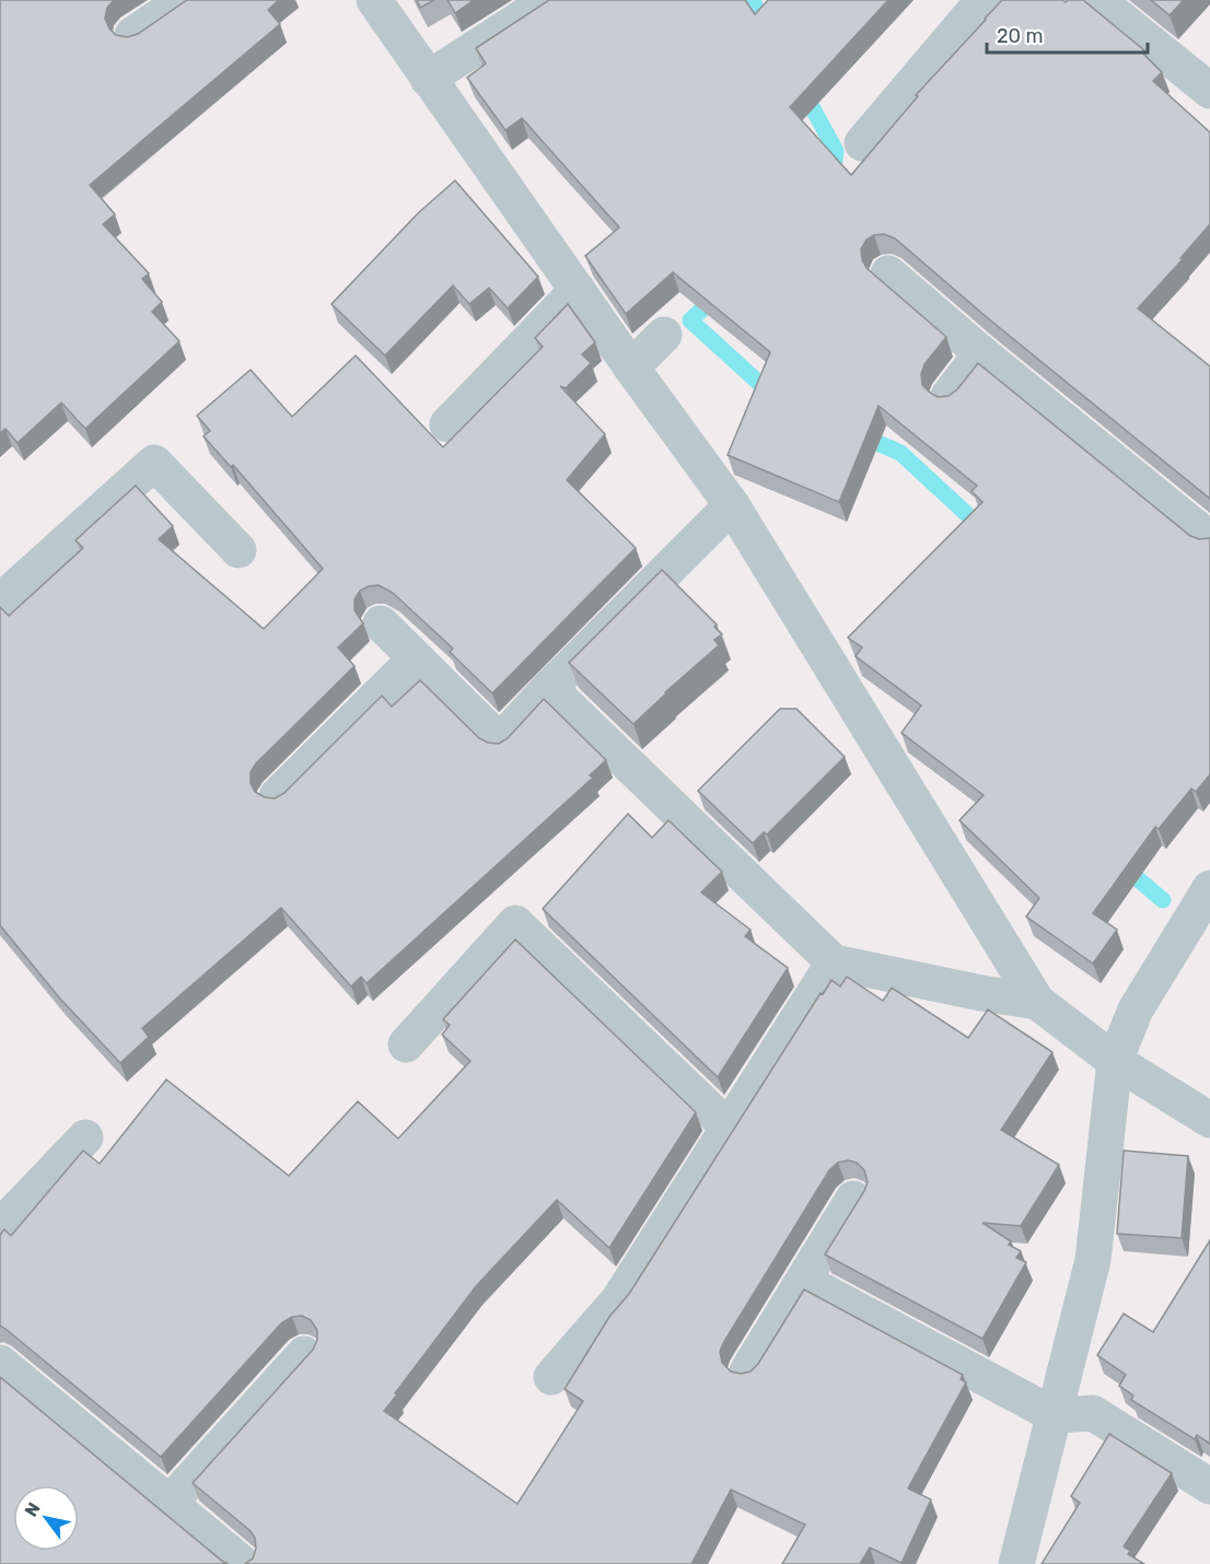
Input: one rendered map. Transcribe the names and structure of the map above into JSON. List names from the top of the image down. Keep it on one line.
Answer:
{"scale_bar":"20 m","north":"top left"}
